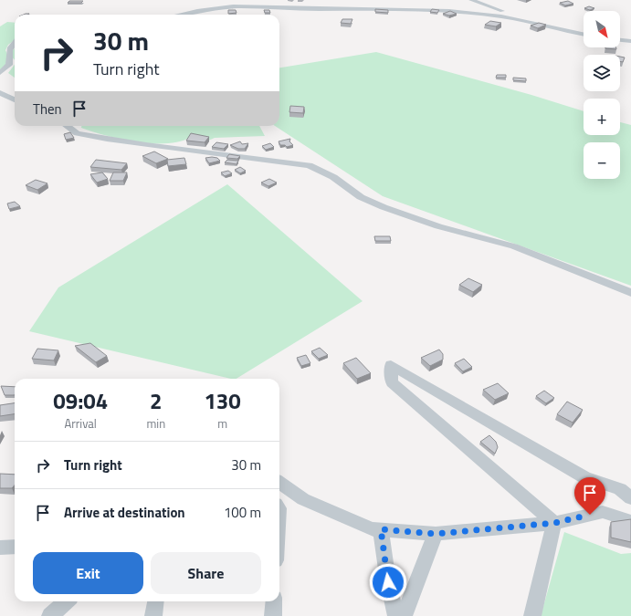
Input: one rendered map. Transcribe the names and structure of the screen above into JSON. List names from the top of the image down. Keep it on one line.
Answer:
{"north":"bottom right","page":{"map_buttons":["+","−"],"turn":["30 m","Turn right"],"then":"Then","eta":["09:04","Arrival","2","min","130","m"],"list":[{"name":"Turn right","value":"30 m"},{"name":"Arrive at destination","value":"100 m"}],"buttons":["Exit","Share"]}}
